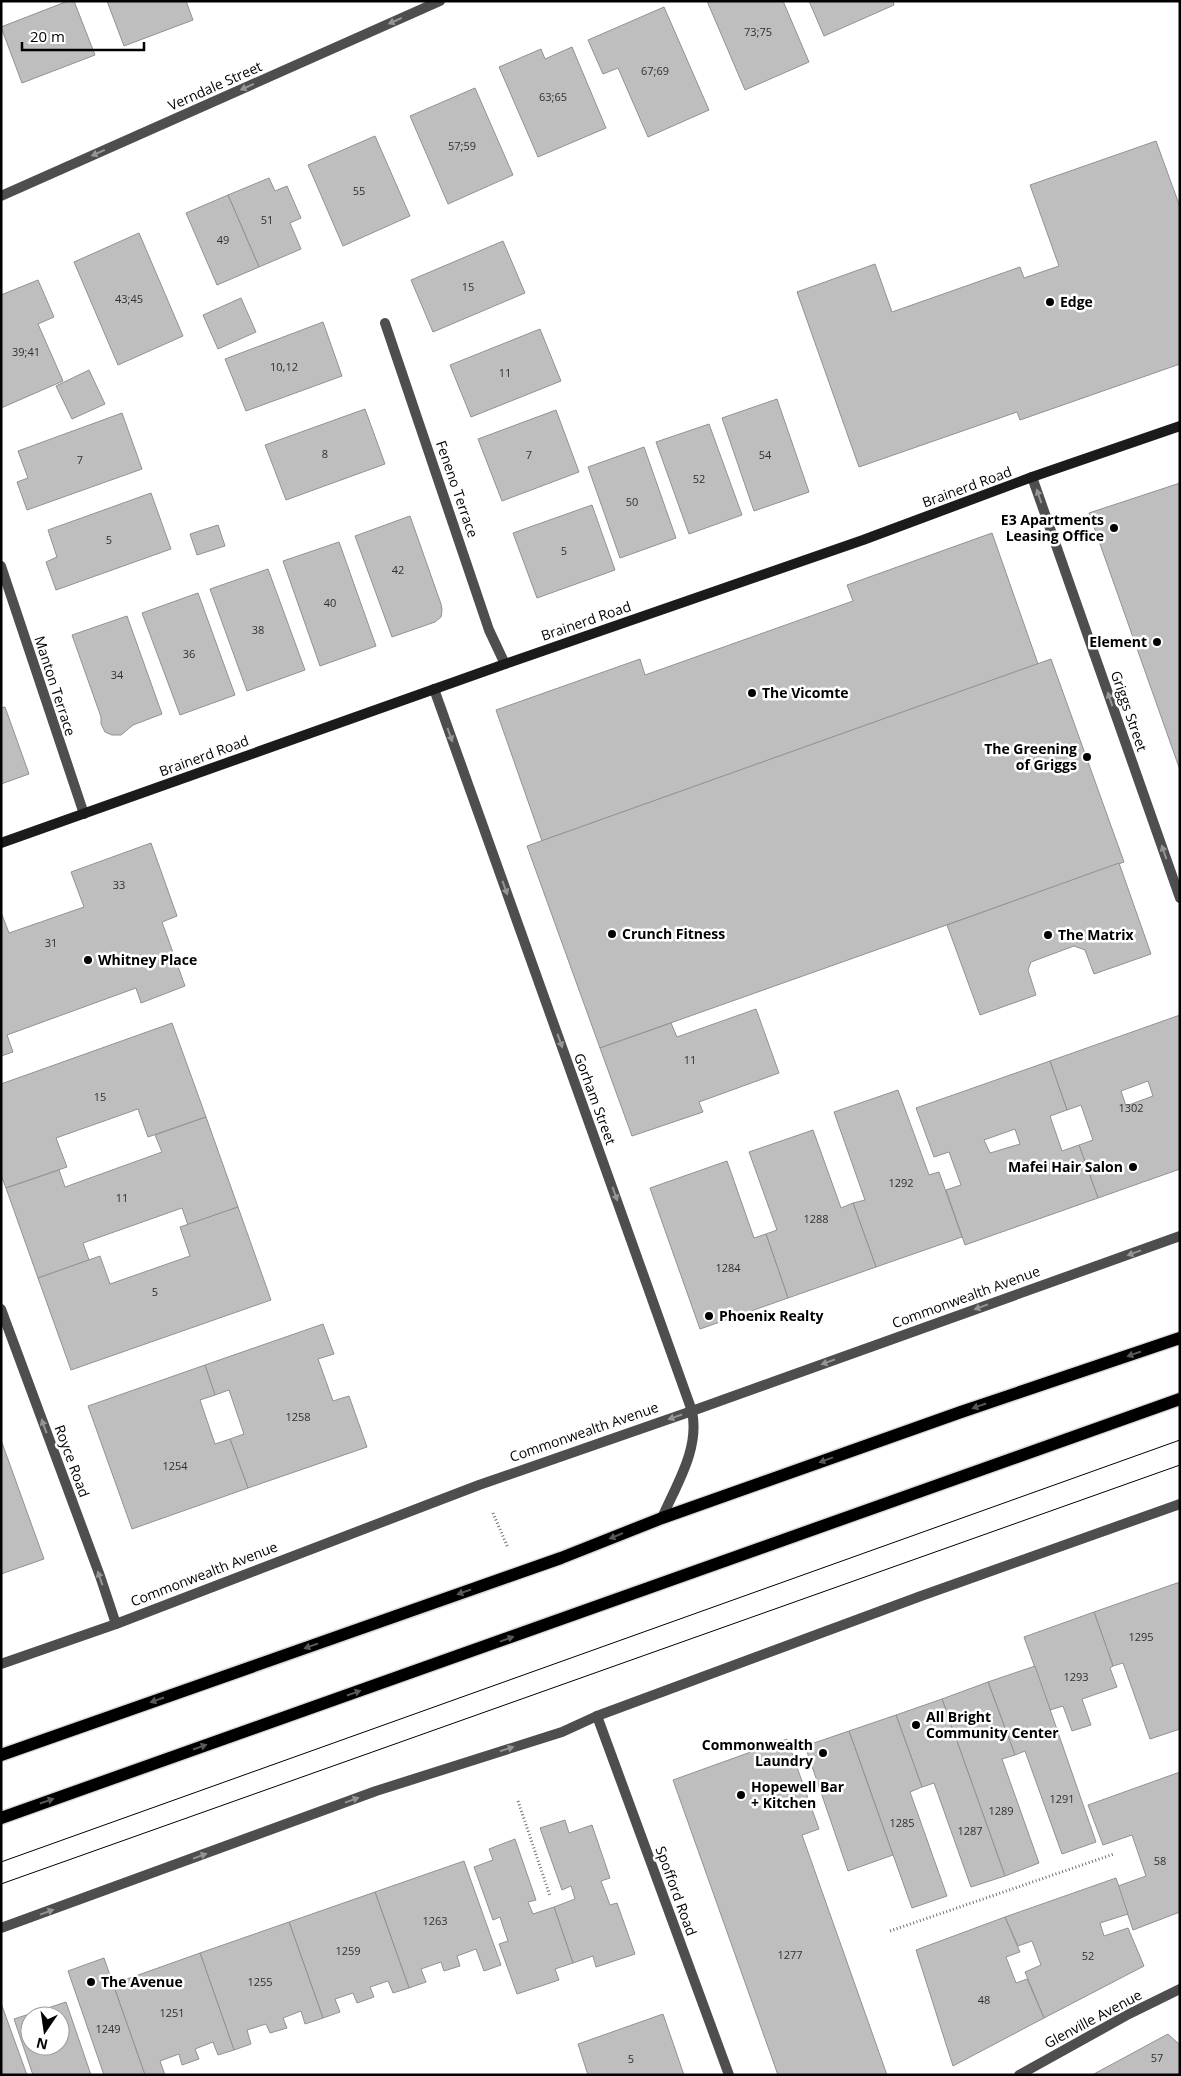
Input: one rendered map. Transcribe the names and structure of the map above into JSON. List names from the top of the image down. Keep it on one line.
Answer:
{"streets":{"street":["Verndale Street","Brainerd Road","Feneno Terrace","Manton Terrace","Griggs Street","Gorham Street","Commonwealth Avenue","Royce Road","Spofford Road","Glenville Avenue"]},"crossings":[["Brainerd Road","Feneno Terrace"],["Brainerd Road","Manton Terrace"],["Brainerd Road","Griggs Street"],["Brainerd Road","Gorham Street"],["Gorham Street","Commonwealth Avenue"],["Commonwealth Avenue","Royce Road"]],"one_way":["Verndale Street","Griggs Street","Gorham Street","Commonwealth Avenue","Royce Road"],"places":["Edge","E3 Apartments Leasing Office","Element","The Vicomte","The Greening of Griggs","Crunch Fitness","The Matrix","Whitney Place","Mafei Hair Salon","Phoenix Realty","All Bright Community Center","Commonwealth Laundry","Hopewell Bar + Kitchen","The Avenue"],"house_numbers":["73;75","67;69","63;65","57;59","55","51","49","15","43;45","39;41","10,12","11","8","7","54","7","52","50","5","5","42","40","38","36","34","33","31","11","15","1302","1292","11","1288","1284","5","1258","1254","1295","1293","1291","1289","1285","1287","58","1263","1259","1277","52","1255","48","1251","1249","57","5"],"scale_bar":"20 m","north":"bottom"}
